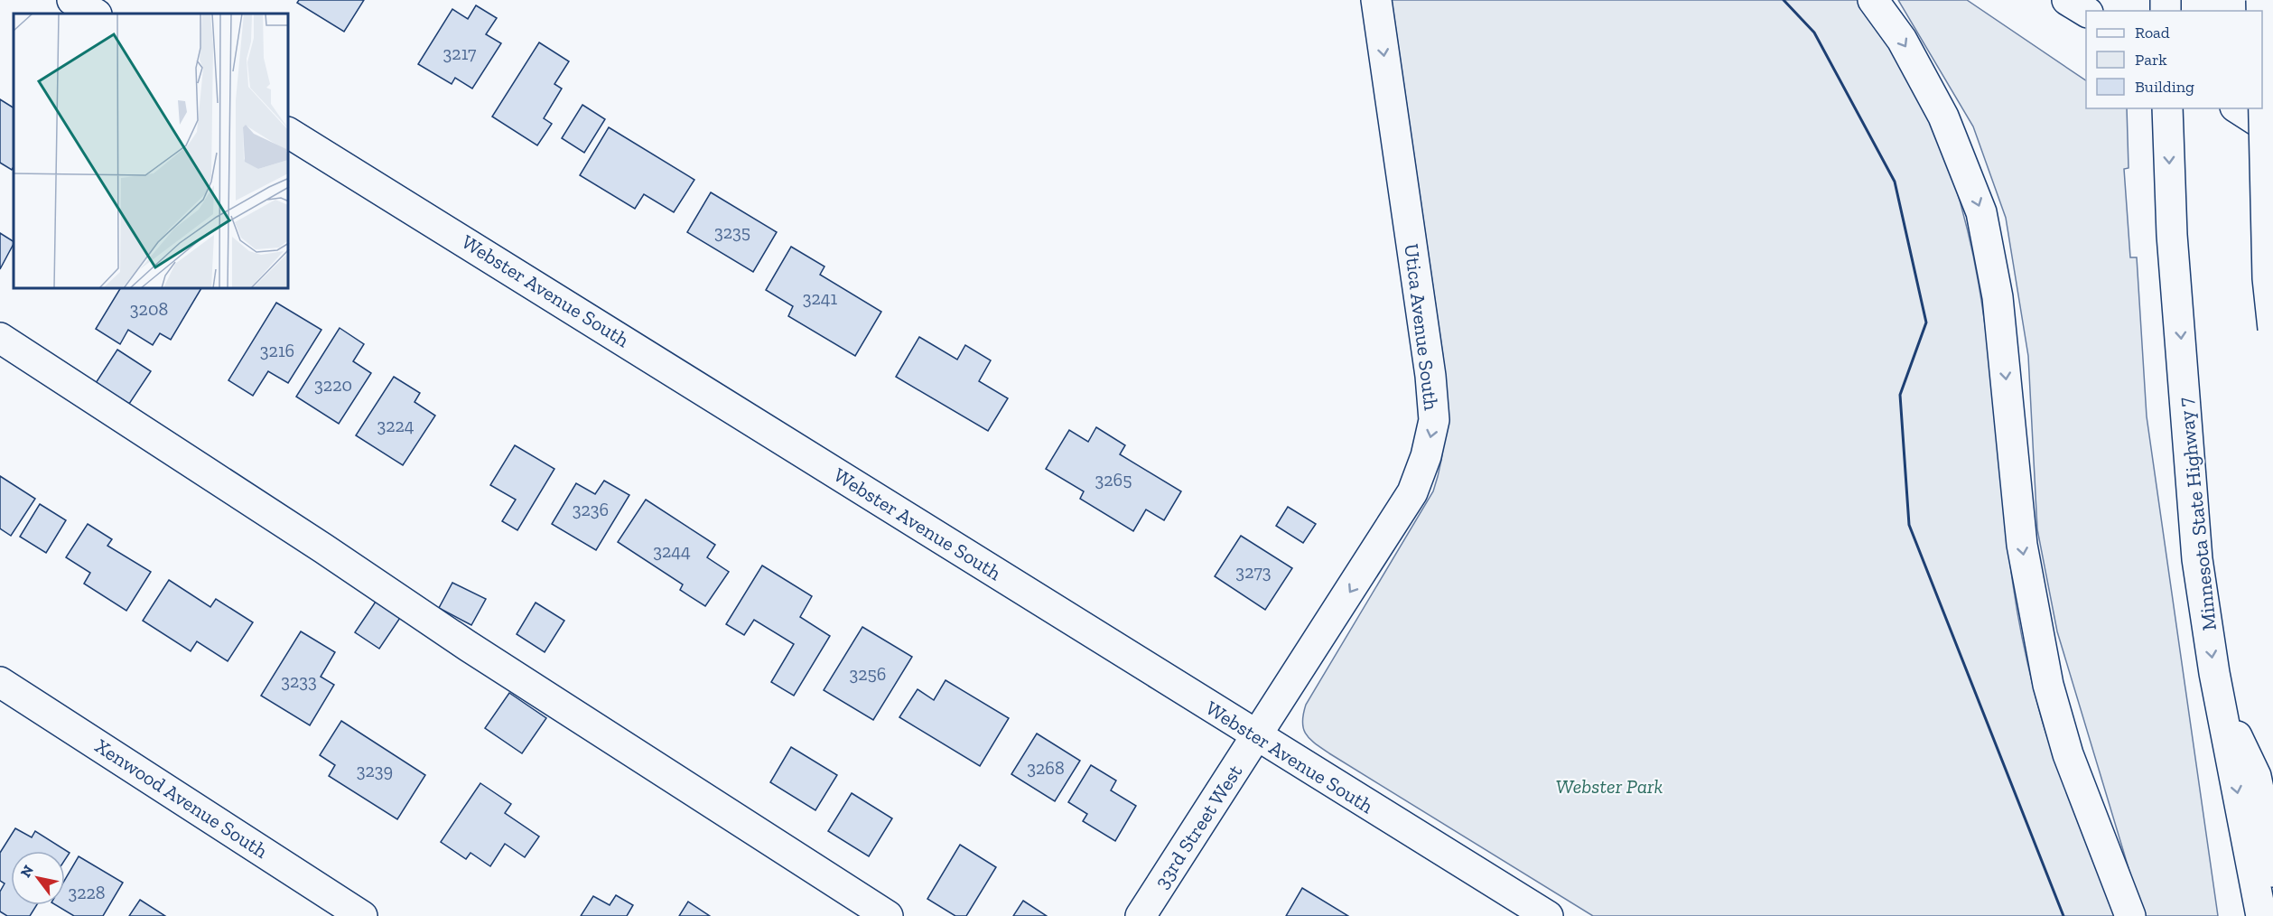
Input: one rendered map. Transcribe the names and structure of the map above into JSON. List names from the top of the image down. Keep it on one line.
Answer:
{"streets":{"main road":["Webster Avenue South","Utica Avenue South","Minnesota State Highway 7","Xenwood Avenue South","33rd Street West"]},"crossings":[["Webster Avenue South","Utica Avenue South"],["Webster Avenue South","33rd Street West"],["Utica Avenue South","33rd Street West"]],"one_way":["Utica Avenue South"],"parks":["Webster Park"],"house_numbers":["3217","3235","3241","3208","3216","3220","3224","3265","3236","3244","3273","3256","3233","3268","3239","3228"],"legend":["Road","Park","Building"],"north":"top left"}
